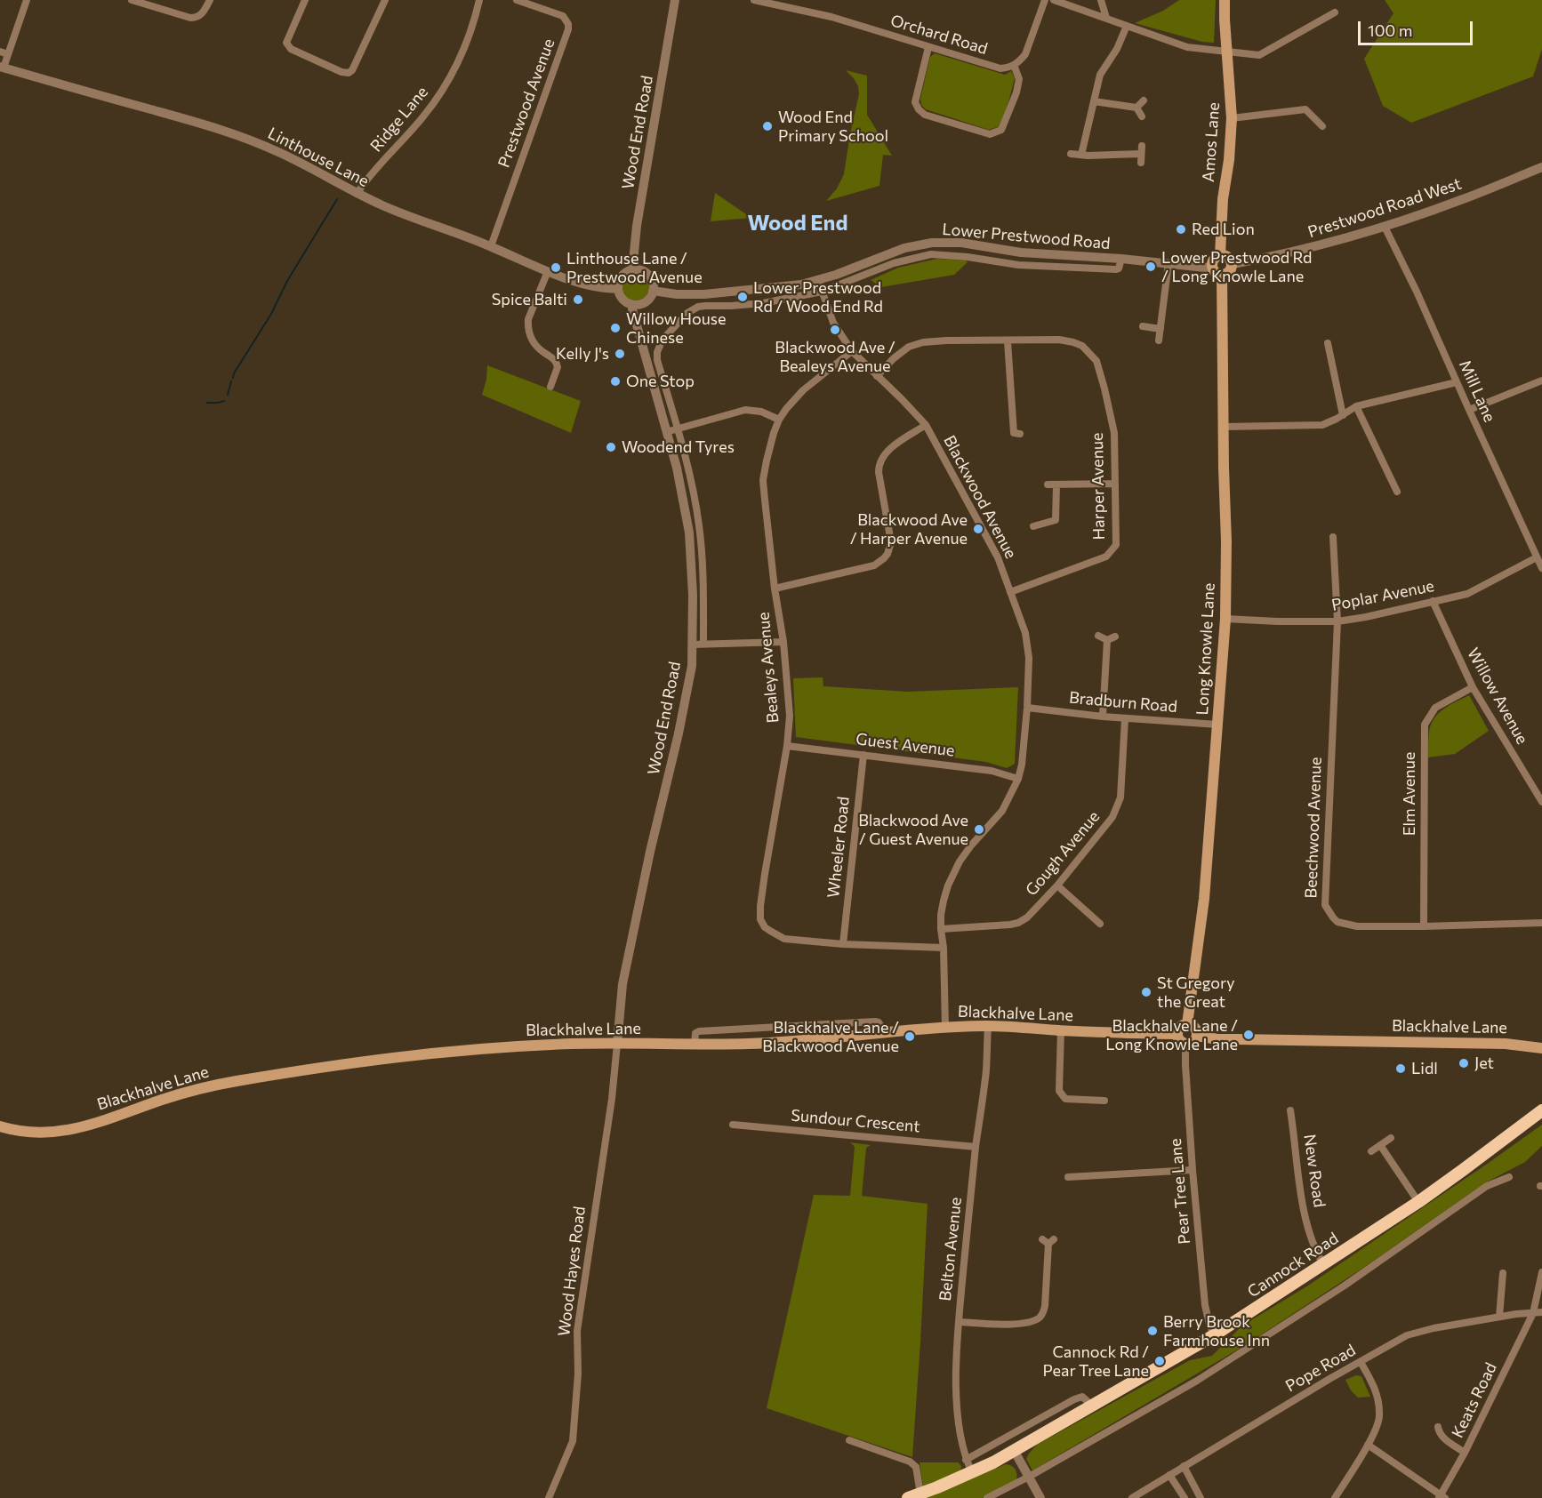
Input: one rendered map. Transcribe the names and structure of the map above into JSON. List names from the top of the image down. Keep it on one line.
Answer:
{"streets":{"highway":["Cannock Road"],"main road":["Amos Lane","Long Knowle Lane","Blackhalve Lane"],"street":["Orchard Road","Prestwood Avenue","Ridge Lane","Wood End Road","Linthouse Lane","Prestwood Road West","Lower Prestwood Road","Mill Lane","Harper Avenue","Blackwood Avenue","Poplar Avenue","Bealeys Avenue","Willow Avenue","Bradburn Road","Guest Avenue","Elm Avenue","Beechwood Avenue","Wheeler Road","Gough Avenue","Sundour Crescent","New Road","Pear Tree Lane","Belton Avenue","Wood Hayes Road","Pope Road","Keats Road"]},"crossings":[["Prestwood Avenue","Linthouse Lane"],["Ridge Lane","Linthouse Lane"],["Wood End Road","Linthouse Lane"],["Wood End Road","Lower Prestwood Road"],["Wood End Road","Blackhalve Lane"],["Wood End Road","Wood Hayes Road"],["Amos Lane","Prestwood Road West"],["Amos Lane","Lower Prestwood Road"],["Amos Lane","Long Knowle Lane"],["Linthouse Lane","Lower Prestwood Road"],["Prestwood Road West","Lower Prestwood Road"],["Prestwood Road West","Mill Lane"],["Prestwood Road West","Long Knowle Lane"],["Lower Prestwood Road","Blackwood Avenue"],["Lower Prestwood Road","Long Knowle Lane"],["Mill Lane","Poplar Avenue"],["Harper Avenue","Blackwood Avenue"],["Blackwood Avenue","Bealeys Avenue"],["Blackwood Avenue","Bradburn Road"],["Blackwood Avenue","Guest Avenue"],["Blackwood Avenue","Gough Avenue"],["Blackwood Avenue","Blackhalve Lane"],["Poplar Avenue","Long Knowle Lane"],["Poplar Avenue","Willow Avenue"],["Poplar Avenue","Beechwood Avenue"],["Long Knowle Lane","Bradburn Road"],["Long Knowle Lane","Blackhalve Lane"],["Long Knowle Lane","Pear Tree Lane"],["Bealeys Avenue","Guest Avenue"],["Bealeys Avenue","Wheeler Road"],["Willow Avenue","Elm Avenue"],["Bradburn Road","Gough Avenue"],["Guest Avenue","Wheeler Road"],["Elm Avenue","Beechwood Avenue"],["Blackhalve Lane","Pear Tree Lane"],["Blackhalve Lane","Belton Avenue"],["Blackhalve Lane","Wood Hayes Road"],["Sundour Crescent","Belton Avenue"],["New Road","Cannock Road"],["Pear Tree Lane","Cannock Road"],["Belton Avenue","Cannock Road"],["Pope Road","Keats Road"]],"districts":["Wood End"],"places":["Wood End Primary School","Red Lion","Lower Prestwood Rd / Long Knowle Lane","Linthouse Lane / Prestwood Avenue","Lower Prestwood Rd / Wood End Rd","Spice Balti","Willow House Chinese","Blackwood Ave / Bealeys Avenue","Kelly J's","One Stop","Woodend Tyres","Blackwood Ave / Harper Avenue","Blackwood Ave / Guest Avenue","St Gregory the Great","Blackhalve Lane / Long Knowle Lane","Blackhalve Lane / Blackwood Avenue","Jet","Lidl","Berry Brook Farmhouse Inn","Cannock Rd / Pear Tree Lane"],"scale_bar":"100 m"}
